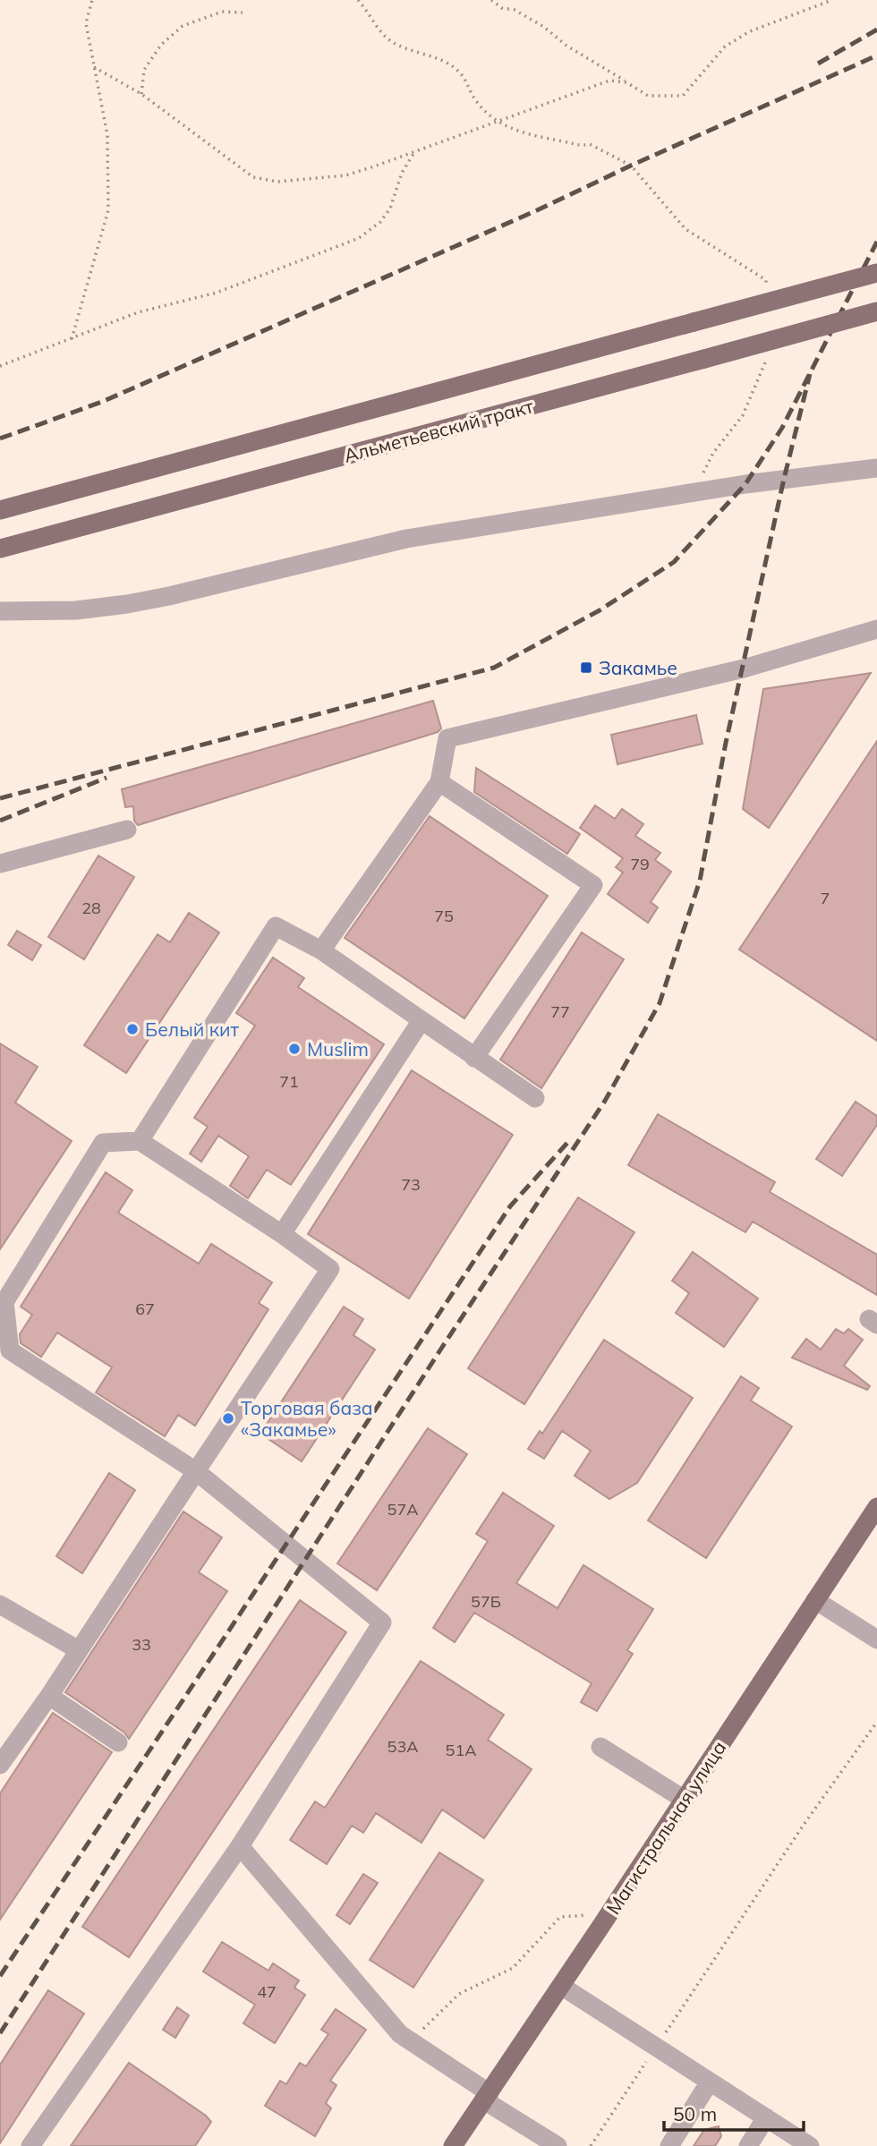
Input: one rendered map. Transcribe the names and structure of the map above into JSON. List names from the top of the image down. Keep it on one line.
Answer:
{"streets":{"main road":["Альметьевский тракт","Магистральная улица"]},"places":{"transit":["Закамье"],"other":["Белый кит","Muslim","Торговая база «Закамье»"]},"house_numbers":["79","7","28","75","77","71","73","67","57А","57Б","33","53А","51А","47"],"scale_bar":"50 m"}
